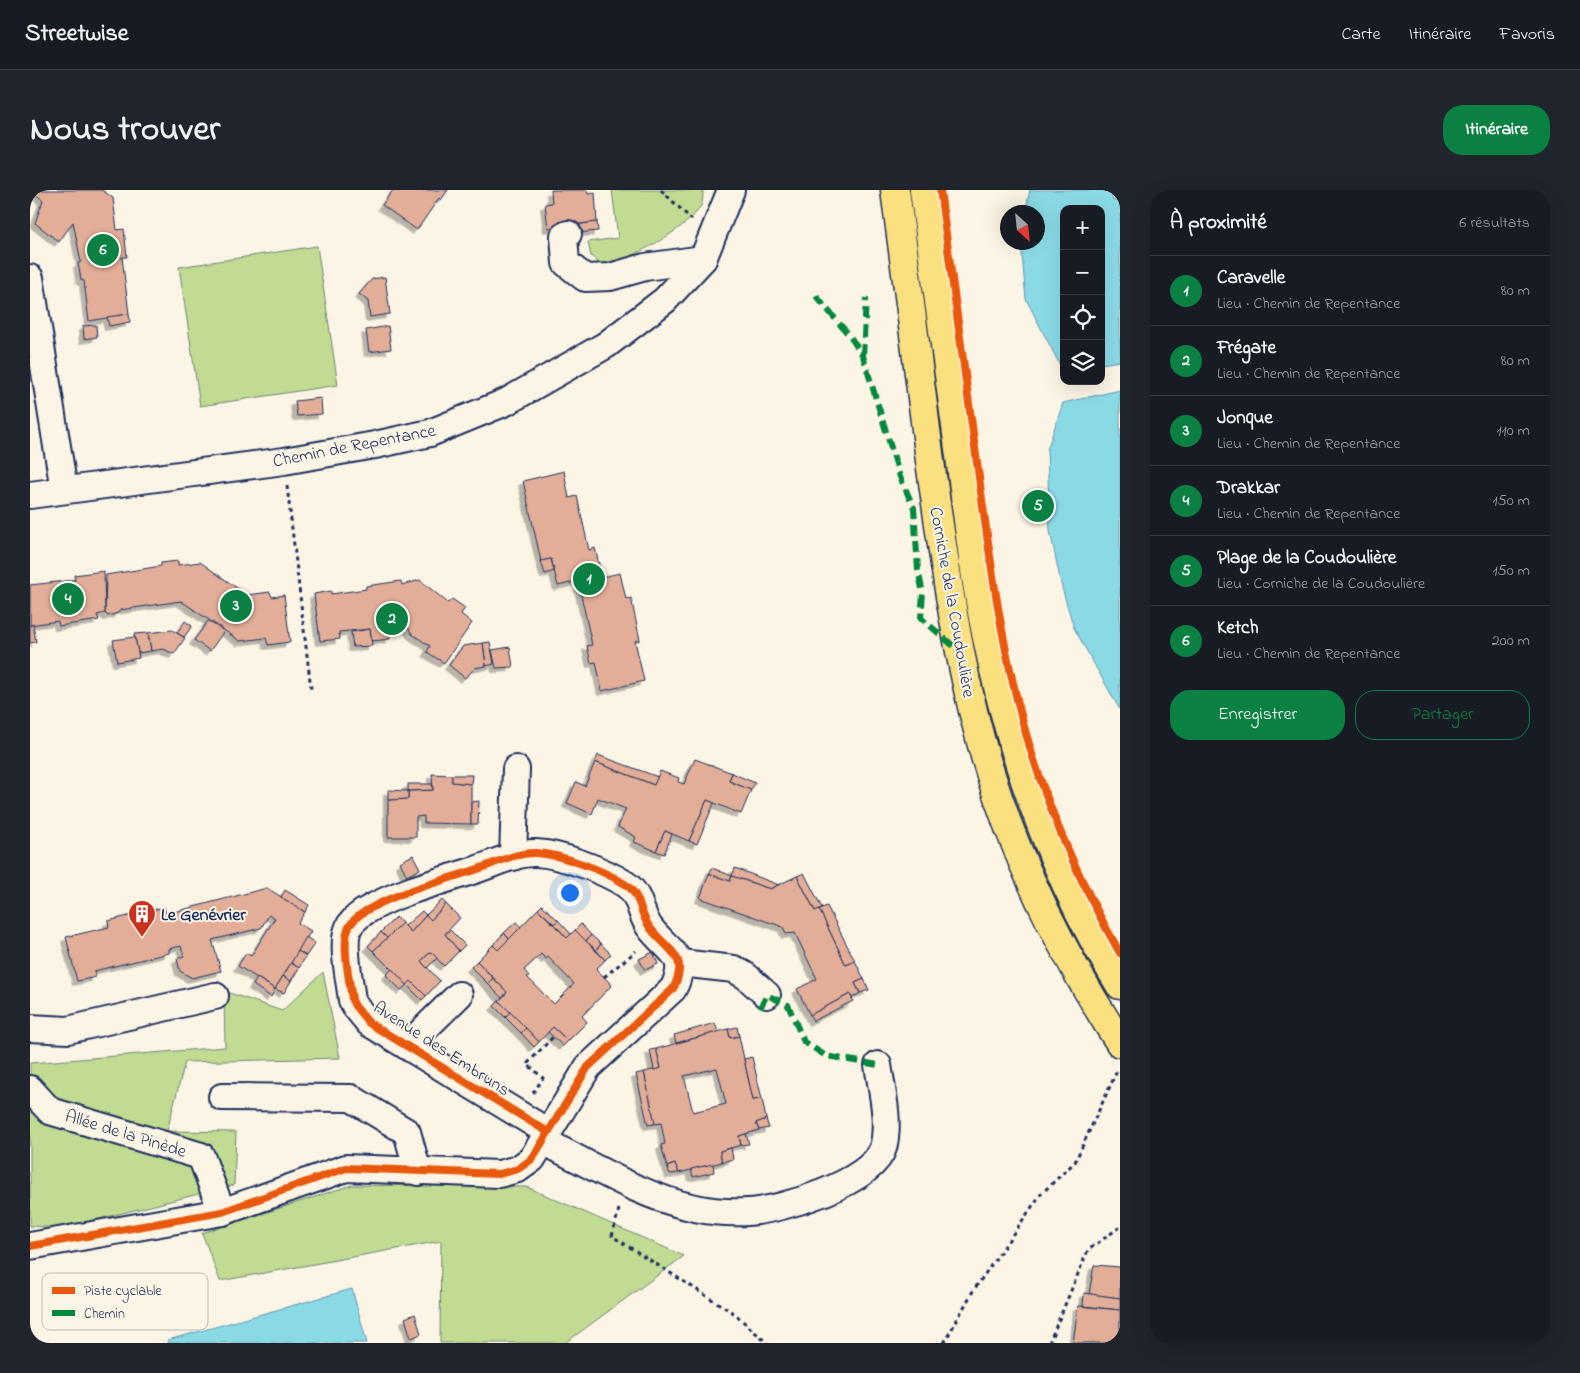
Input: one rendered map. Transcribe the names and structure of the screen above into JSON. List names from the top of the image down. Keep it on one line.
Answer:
{"streets":{"main road":["Corniche de la Coudoulière"],"street":["Chemin de Repentance","Avenue des Embruns","Allée de la Pinède"]},"places":{"building":["Le Genévrier"]},"legend":["Piste cyclable","Chemin"],"north":"bottom right","page":{"header":"Streetwise","nav":["Carte","Itinéraire","Favoris"],"title":"Nous trouver","buttons":["Itinéraire",["Enregistrer","Partager"]],"heading":["À proximité","6 résultats"],"map_buttons":["+","−"],"pins":["6","5","1","4","3","2"],"list":[{"mark":"1","name":"Caravelle","note":"Lieu · Chemin de Repentance","value":"80 m"},{"mark":"2","name":"Frégate","note":"Lieu · Chemin de Repentance","value":"80 m"},{"mark":"3","name":"Jonque","note":"Lieu · Chemin de Repentance","value":"110 m"},{"mark":"4","name":"Drakkar","note":"Lieu · Chemin de Repentance","value":"150 m"},{"mark":"5","name":"Plage de la Coudoulière","note":"Lieu · Corniche de la Coudoulière","value":"150 m"},{"mark":"6","name":"Ketch","note":"Lieu · Chemin de Repentance","value":"200 m"}]}}
